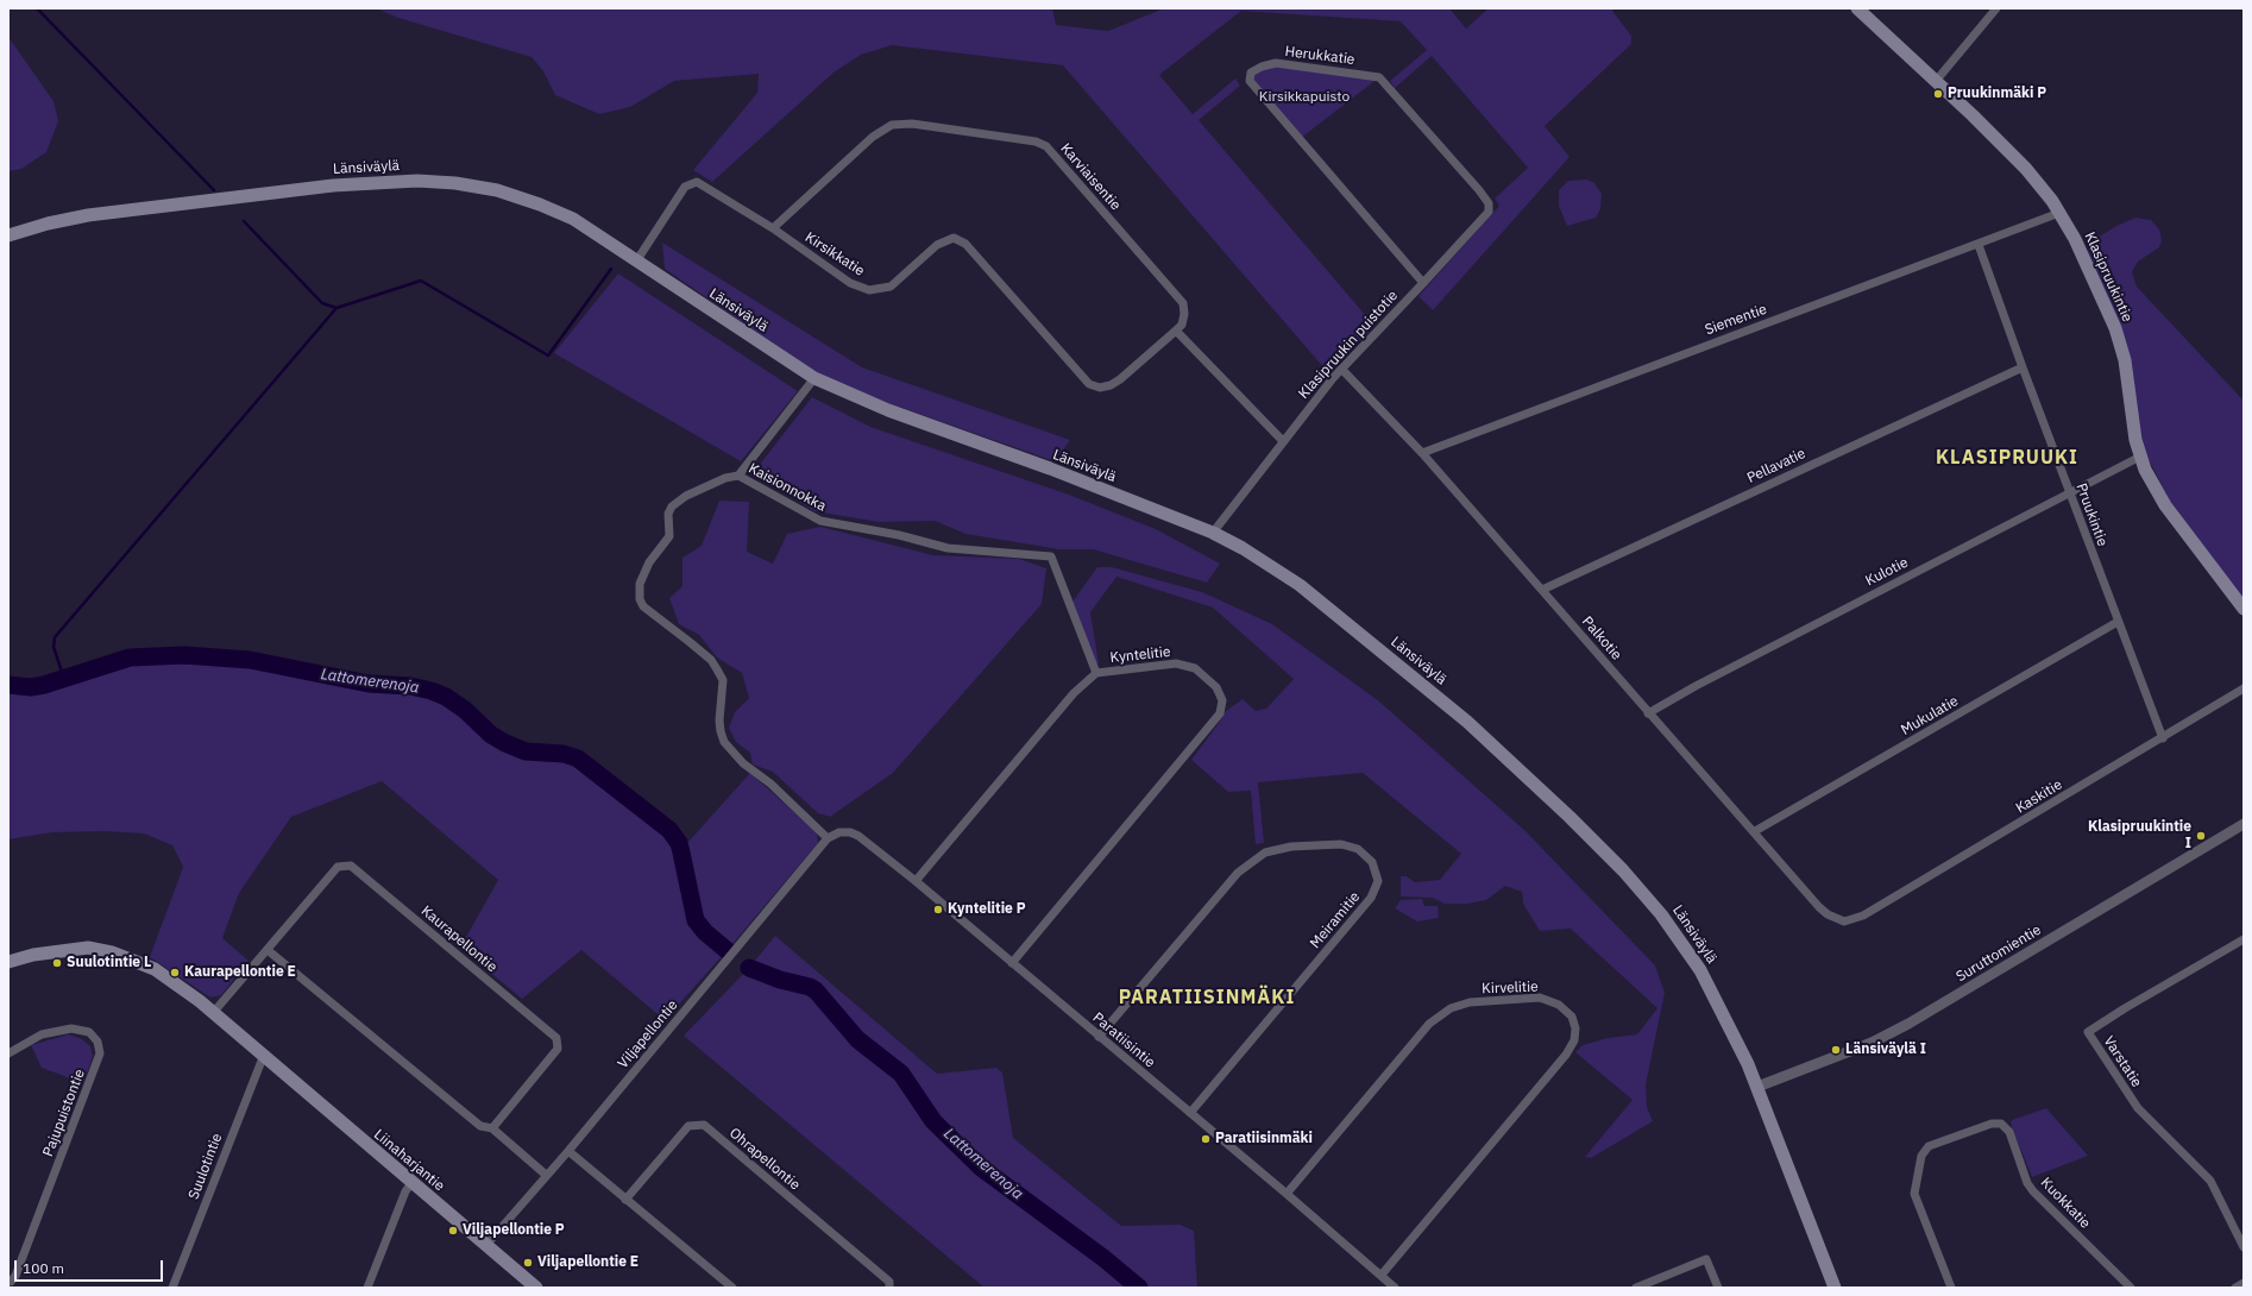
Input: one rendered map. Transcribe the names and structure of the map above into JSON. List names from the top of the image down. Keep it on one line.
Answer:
{"streets":{"main road":["Länsiväylä","Klasipruukintie","Liinaharjantie"],"street":["Herukkatie","Karviaisentie","Kirsikkatie","Siementie","Klasipruukin puistotie","Pellavatie","Kaisionnokka","Pruukintie","Kulotie","Palkotie","Kyntelitie","Mukulatie","Kaskitie","Meiramitie","Kaurapellontie","Suruttomientie","Kirvelitie","Viljapellontie","Paratiisintie","Varstatie","Pajupuistontie","Ohrapellontie","Suulotintie","Kuokkatie"]},"crossings":[["Herukkatie","Klasipruukin puistotie"],["Länsiväylä","Kirsikkatie"],["Länsiväylä","Klasipruukin puistotie"],["Länsiväylä","Suruttomientie"],["Karviaisentie","Kirsikkatie"],["Klasipruukintie","Siementie"],["Klasipruukintie","Kulotie"],["Siementie","Pruukintie"],["Siementie","Palkotie"],["Klasipruukin puistotie","Palkotie"],["Pellavatie","Pruukintie"],["Pellavatie","Palkotie"],["Kaisionnokka","Kyntelitie"],["Kaisionnokka","Viljapellontie"],["Kaisionnokka","Paratiisintie"],["Pruukintie","Kulotie"],["Pruukintie","Mukulatie"],["Pruukintie","Kaskitie"],["Kulotie","Palkotie"],["Palkotie","Mukulatie"],["Palkotie","Kaskitie"],["Kyntelitie","Paratiisintie"],["Meiramitie","Paratiisintie"],["Kaurapellontie","Liinaharjantie"],["Kirvelitie","Paratiisintie"],["Viljapellontie","Paratiisintie"],["Viljapellontie","Liinaharjantie"],["Liinaharjantie","Suulotintie"]],"districts":["KLASIPRUUKI","PARATIISINMÄKI"],"water":["Lattomerenoja"],"parks":["Kirsikkapuisto"],"places":["Pruukinmäki P","Klasipruukintie I","Kyntelitie P","Suulotintie L","Kaurapellontie E","Länsiväylä I","Paratiisinmäki","Viljapellontie P","Viljapellontie E"],"scale_bar":"100 m"}
